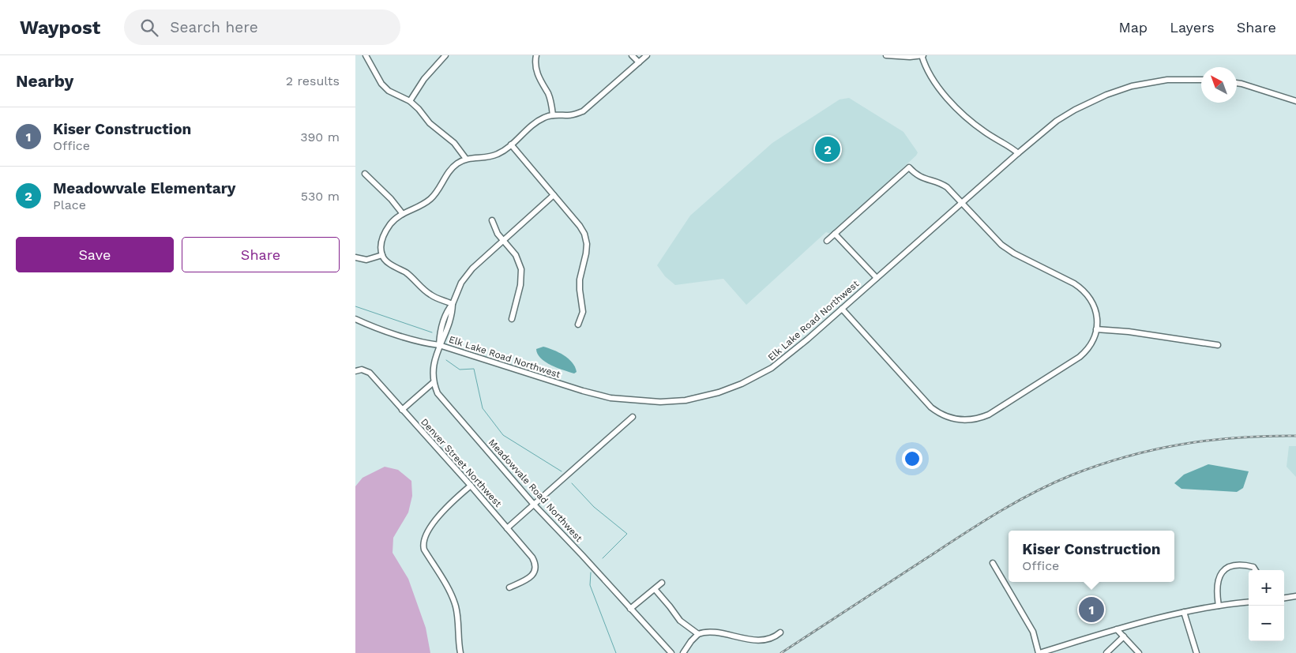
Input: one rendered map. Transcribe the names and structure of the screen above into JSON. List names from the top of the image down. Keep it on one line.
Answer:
{"streets":{"street":["Elk Lake Road Northwest","Denver Street Northwest","Meadowvale Road Northwest"]},"north":"top left","page":{"header":"Waypost","search":"Search here","nav":["Map","Layers","Share"],"heading":["Nearby","2 results"],"list":[{"mark":"1","name":"Kiser Construction","note":"Office","value":"390 m"},{"mark":"2","name":"Meadowvale Elementary","note":"Place","value":"530 m"}],"pins":["2","1"],"buttons":["Save","Share"],"popup":["Kiser Construction","Office"],"map_buttons":["+","−"]}}
